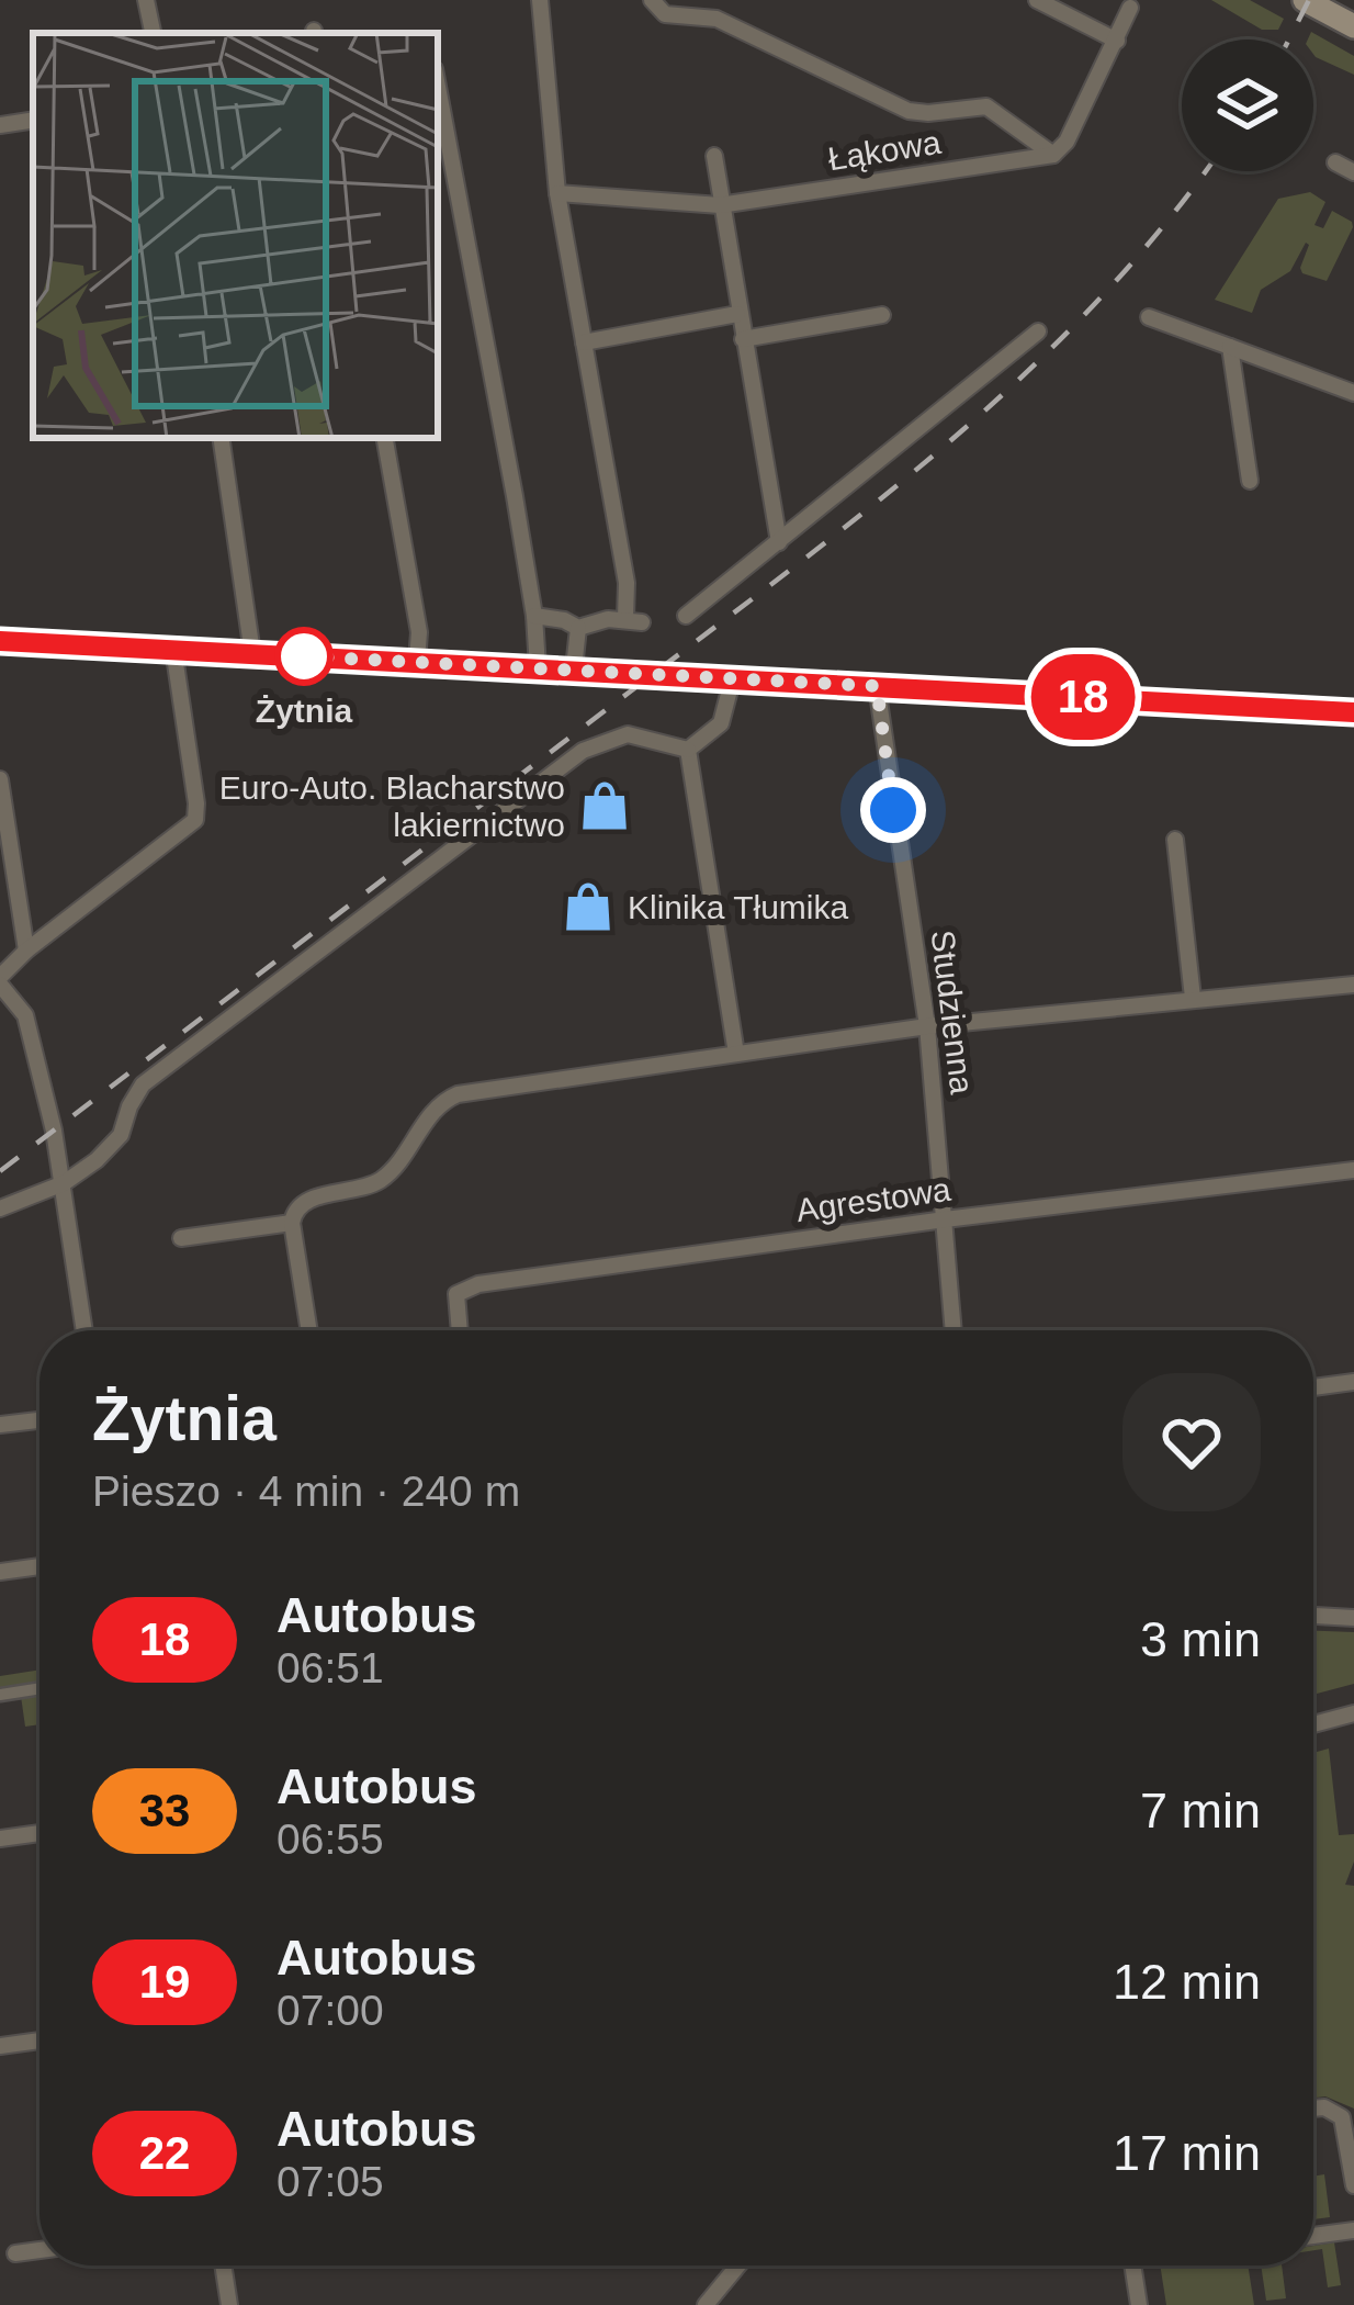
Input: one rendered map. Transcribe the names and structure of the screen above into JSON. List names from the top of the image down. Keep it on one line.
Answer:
{"streets":{"street":["Łąkowa","Studzienna","Agrestowa"]},"crossings":[["Studzienna","Agrestowa"]],"places":{"other":["Żytnia"],"shop":["Euro-Auto. Blacharstwo lakiernictwo","Klinika Tłumika"]},"lines":["bus line 18"],"page":{"on_map":"18","heading":["Żytnia","Pieszo · 4 min · 240 m"],"list":[{"mark":"18","name":"Autobus","note":"06:51","value":"3 min"},{"mark":"33","name":"Autobus","note":"06:55","value":"7 min"},{"mark":"19","name":"Autobus","note":"07:00","value":"12 min"},{"mark":"22","name":"Autobus","note":"07:05","value":"17 min"}]}}
